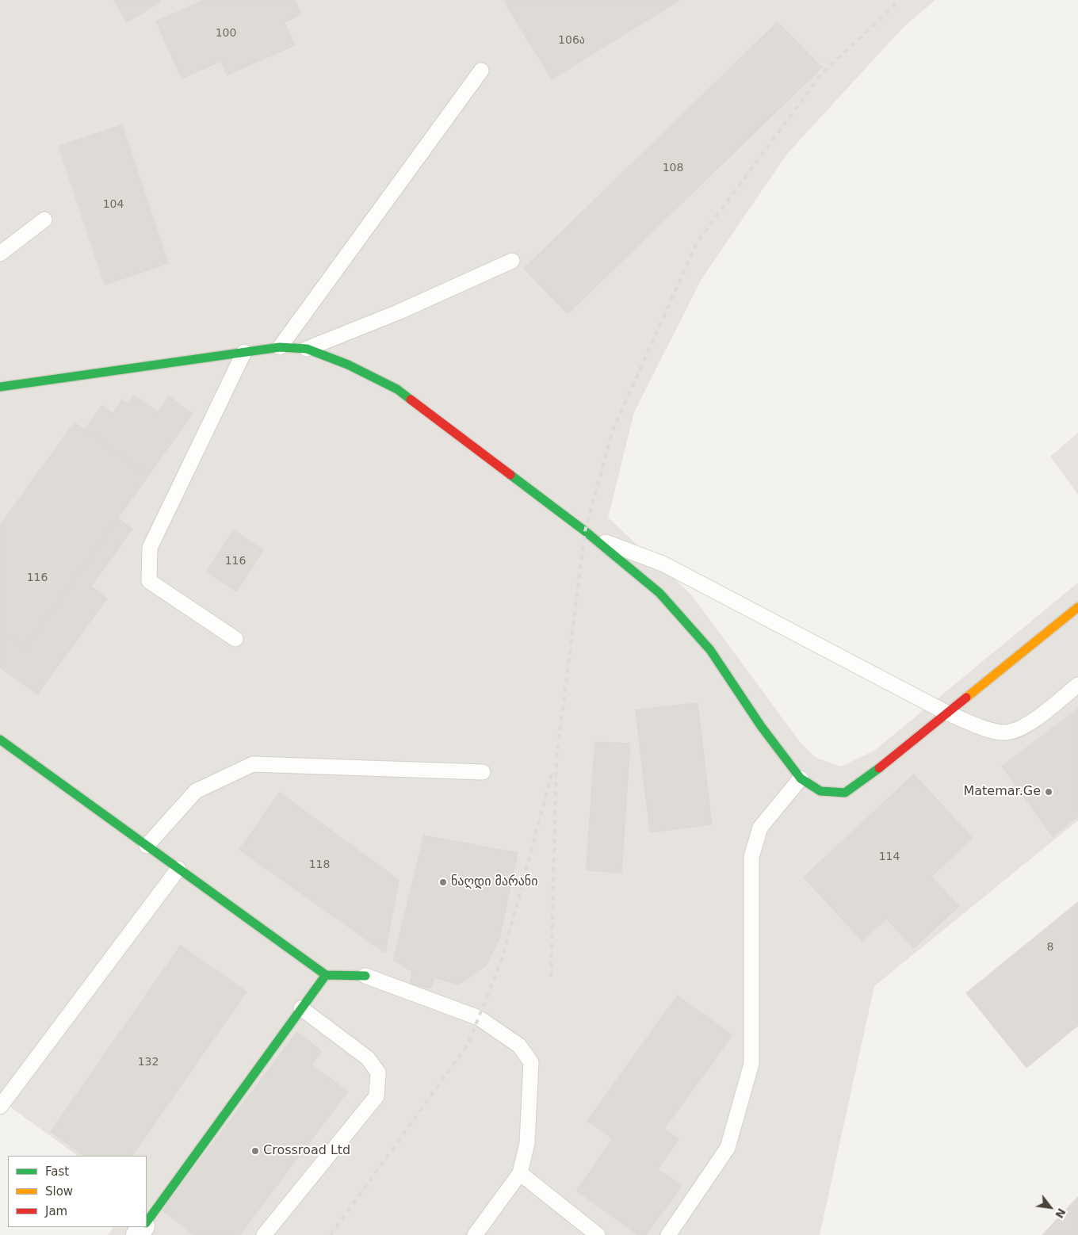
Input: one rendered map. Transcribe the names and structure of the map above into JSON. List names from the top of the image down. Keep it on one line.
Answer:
{"places":["Matemar.Ge","ნაღდი მარანი","Crossroad Ltd"],"house_numbers":["100","106ა","108","104","116","116","114","118","8","132"],"legend":["Fast","Slow","Jam"],"north":"bottom right"}
